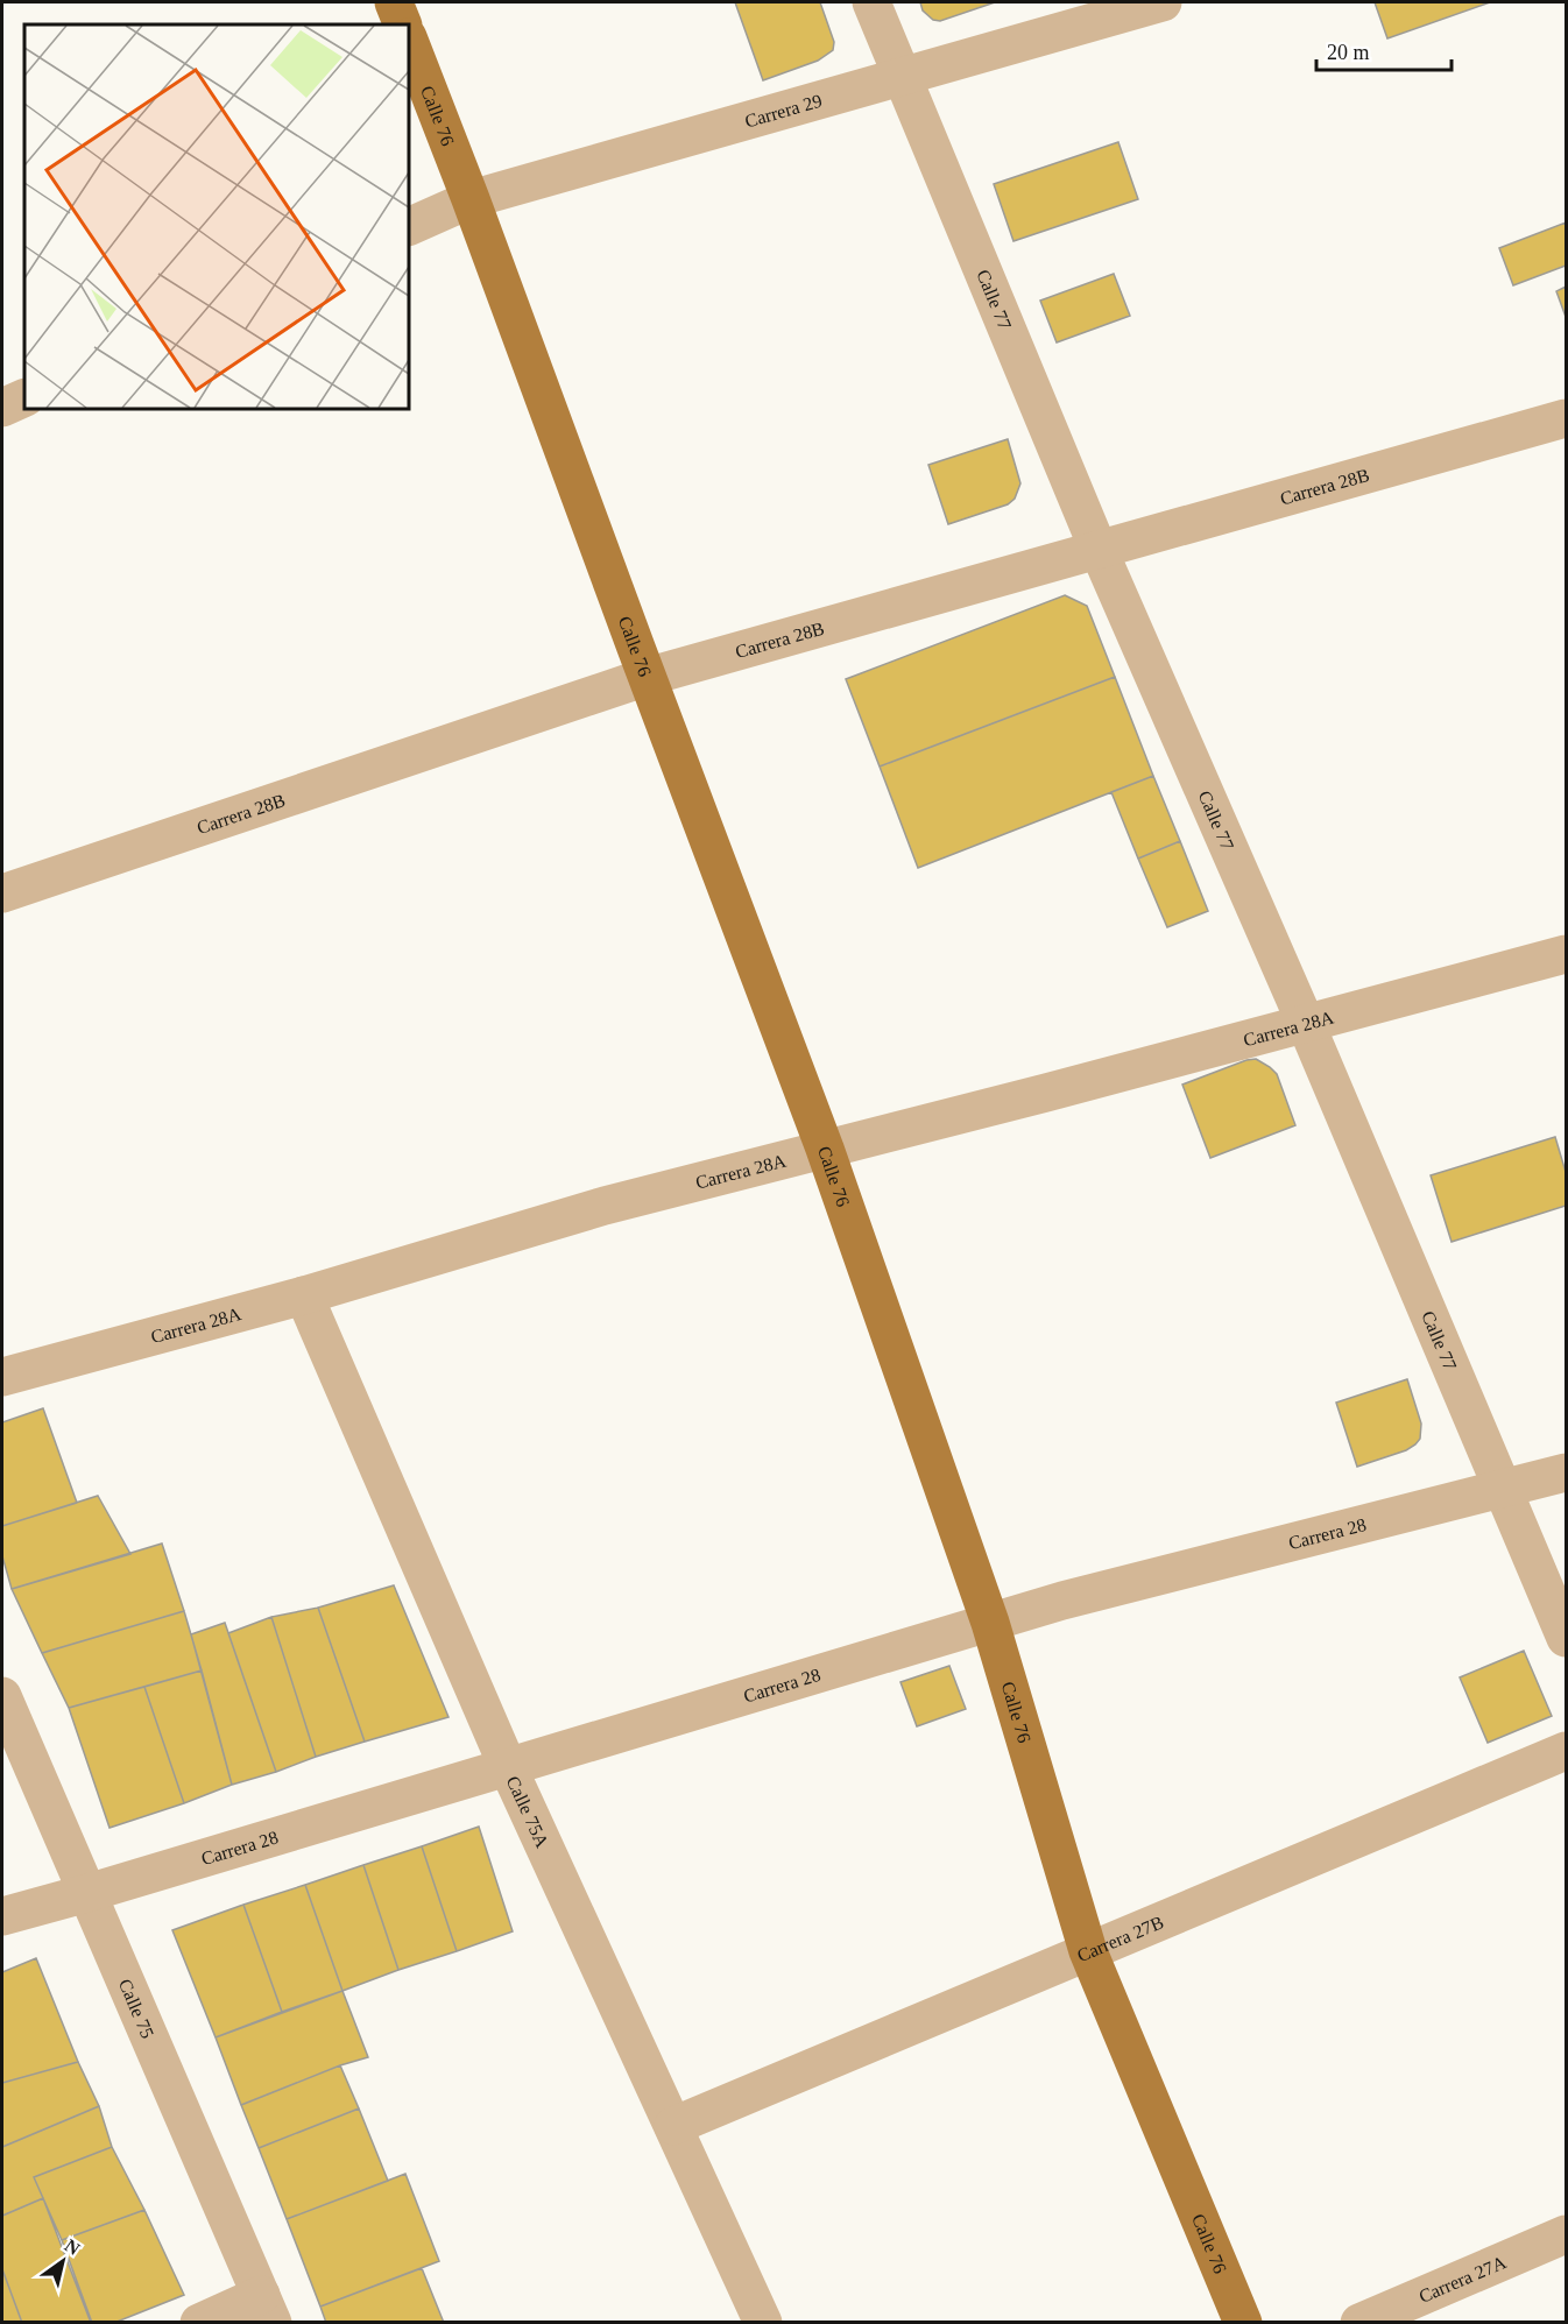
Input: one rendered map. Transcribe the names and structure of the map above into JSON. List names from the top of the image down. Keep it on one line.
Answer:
{"streets":{"main road":["Calle 76"],"street":["Carrera 29","Calle 77","Carrera 28B","Carrera 28A","Carrera 28","Calle 75A","Carrera 27B","Calle 75","Carrera 27A"]},"crossings":[["Carrera 29","Calle 76"],["Carrera 29","Calle 77"],["Calle 76","Carrera 28B"],["Calle 76","Carrera 28A"],["Calle 76","Carrera 28"],["Calle 76","Carrera 27B"],["Calle 77","Carrera 28B"],["Calle 77","Carrera 28A"],["Calle 77","Carrera 28"],["Carrera 28A","Calle 75A"],["Carrera 28","Calle 75A"],["Carrera 28","Calle 75"],["Calle 75A","Carrera 27B"]],"scale_bar":"20 m","north":"top right"}
